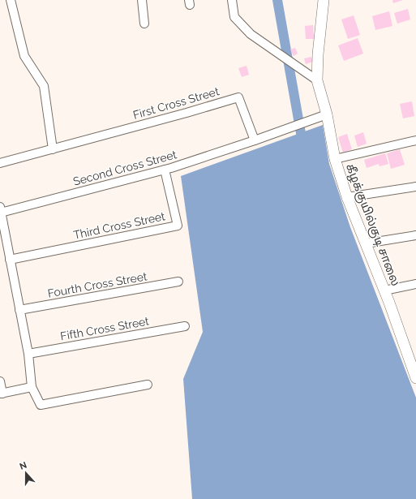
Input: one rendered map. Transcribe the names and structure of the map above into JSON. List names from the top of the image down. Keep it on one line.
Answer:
{"streets":{"street":["First Cross Street","Second Cross Street","கீழக்குயில்குடி சாலை","Third Cross Street","Fourth Cross Street","Fifth Cross Street"]},"crossings":[["First Cross Street","Second Cross Street"],["Second Cross Street","Third Cross Street"]],"north":"top"}
